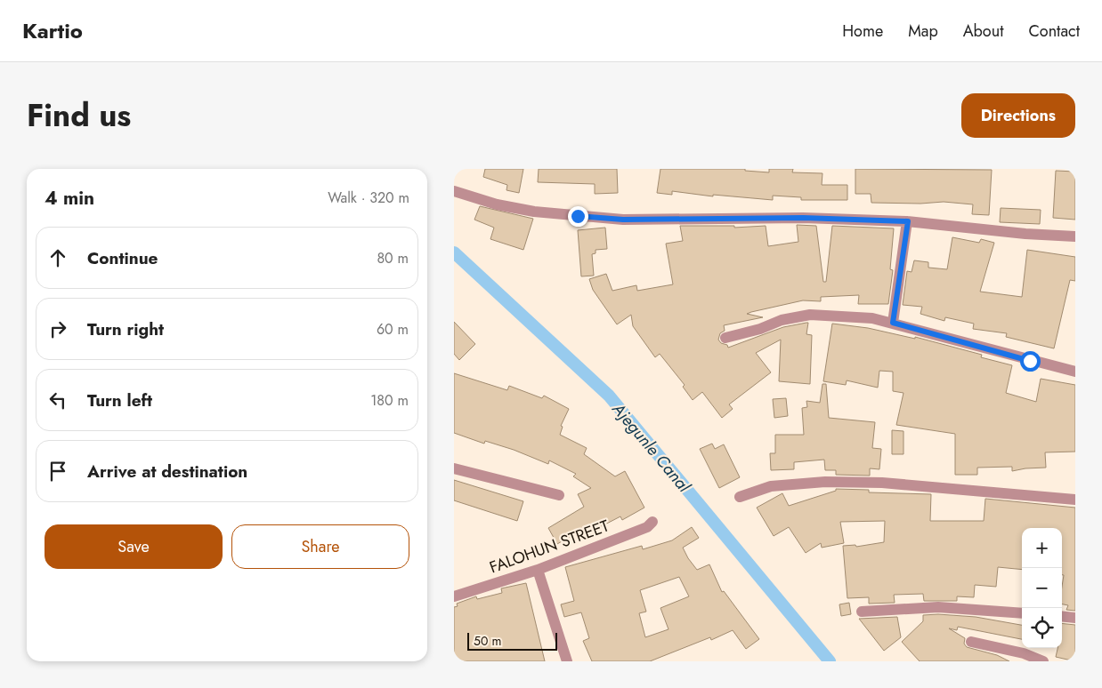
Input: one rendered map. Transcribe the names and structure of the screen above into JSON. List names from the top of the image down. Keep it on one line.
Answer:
{"streets":{"street":["FALOHUN STREET"]},"water":["Ajegunle Canal"],"scale_bar":"50 m","page":{"header":"Kartio","nav":["Home","Map","About","Contact"],"title":"Find us","buttons":["Directions",["Save","Share"]],"heading":["4 min","Walk · 320 m"],"list":[["Continue","80 m"],["Turn right","60 m"],["Turn left","180 m"],"Arrive at destination"],"map_buttons":["+","−"],"scale":"50 m"}}
